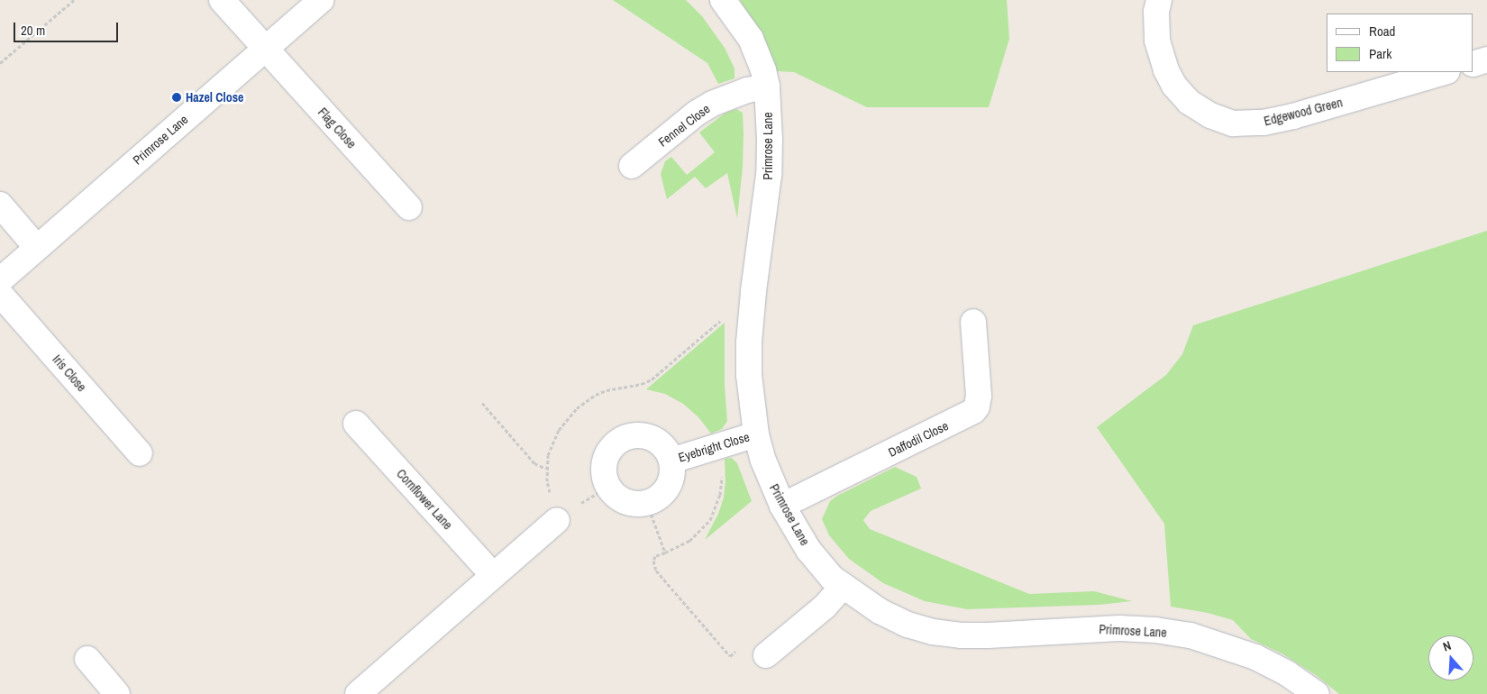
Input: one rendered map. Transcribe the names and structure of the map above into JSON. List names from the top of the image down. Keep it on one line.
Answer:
{"streets":{"street":["Edgewood Green","Fennel Close","Flag Close","Primrose Lane","Iris Close","Daffodil Close","Eyebright Close","Cornflower Lane"]},"crossings":[["Fennel Close","Primrose Lane"],["Flag Close","Primrose Lane"],["Primrose Lane","Daffodil Close"],["Primrose Lane","Eyebright Close"]],"places":["Hazel Close"],"legend":["Road","Park"],"scale_bar":"20 m","north":"top"}
